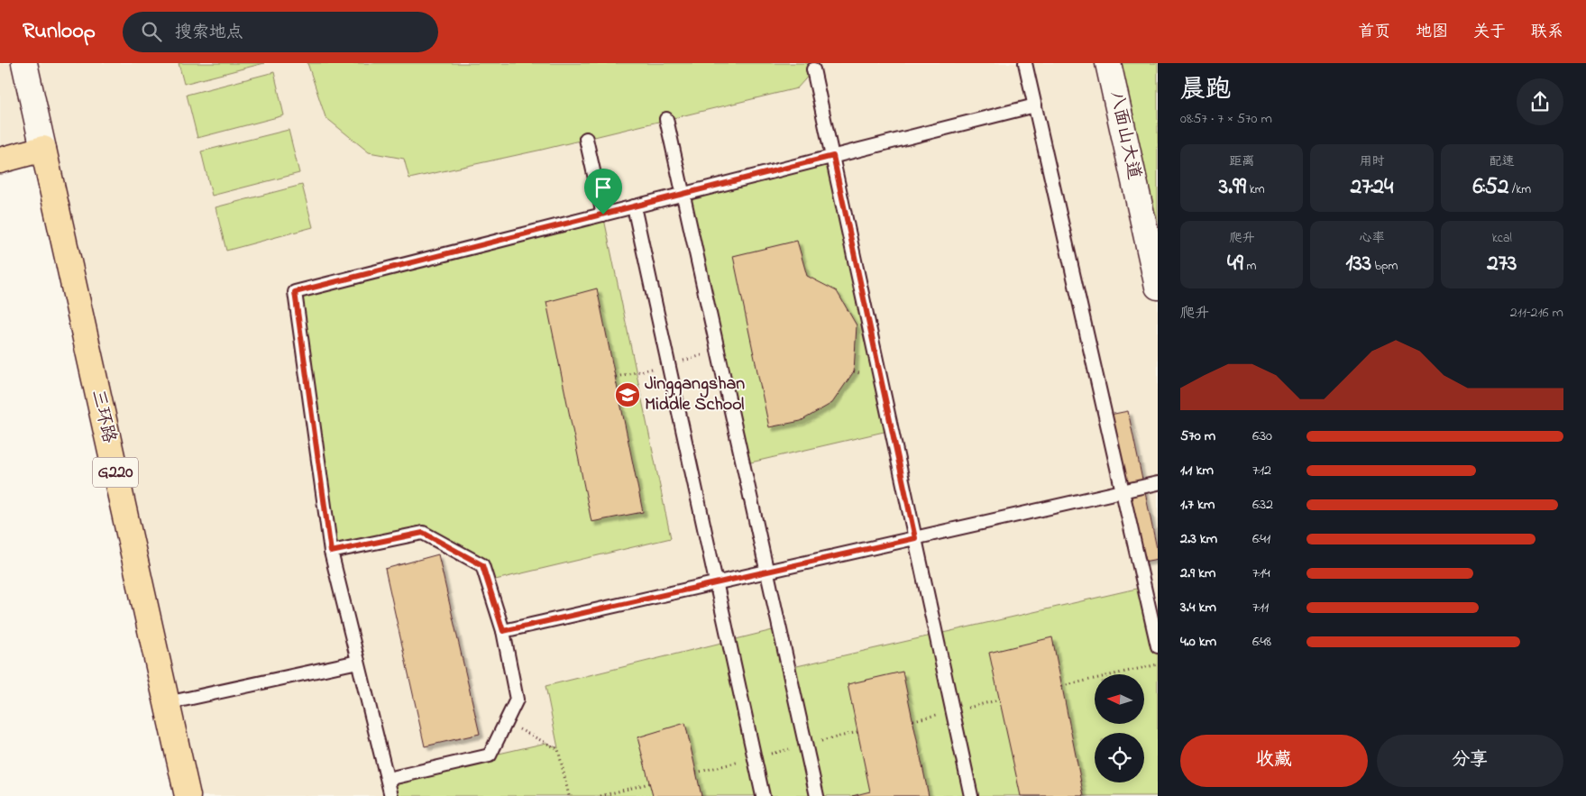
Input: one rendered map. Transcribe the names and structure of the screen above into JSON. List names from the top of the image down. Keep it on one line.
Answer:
{"streets":{"highway":["三环路","G220"],"main road":["八面山大道"]},"places":{"school or university":["Jinggangshan Middle School"]},"north":"left","page":{"header":"Runloop","search":"搜索地点","nav":["首页","地图","关于","联系"],"heading":["晨跑","08:57 · 7 × 570 m"],"stats":[["距离","3.99 km"],["用时","27:24"],["配速","6:52 /km"],["爬升","49 m"],["心率","133 bpm"],["kcal","273"]],"chart":["爬升","211–216 m"],"list":[{"name":"570 m","note":"6:30"},{"name":"1.1 km","note":"7:12"},{"name":"1.7 km","note":"6:32"},{"name":"2.3 km","note":"6:41"},{"name":"2.9 km","note":"7:14"},{"name":"3.4 km","note":"7:11"},{"name":"4.0 km","note":"6:48"}],"buttons":["收藏","分享"]}}
